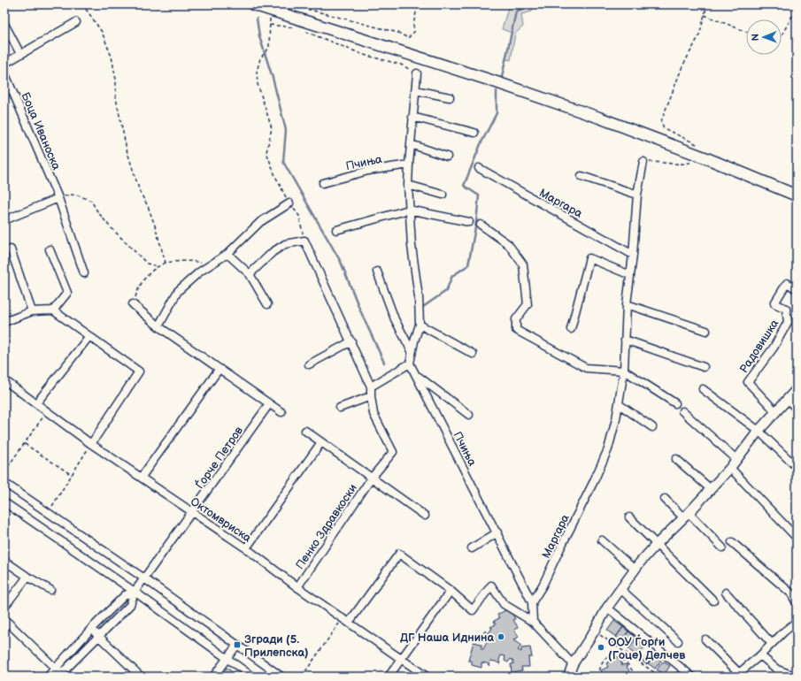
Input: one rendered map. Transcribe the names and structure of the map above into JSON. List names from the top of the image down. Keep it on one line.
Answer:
{"streets":{"street":["Боца Иваноска","Пчиња","Маргара","Радовишка","Ѓорче Петров","Октомвриска","Пенко Здравкоски"]},"crossings":[["Пчиња","Маргара"],["Ѓорче Петров","Октомвриска"],["Октомвриска","Пенко Здравкоски"]],"places":{"other":["ДГ Наша Иднина","ООУ Ѓорѓи (Гоце) Делчев"],"transit":["Згради (5. Прилепска)"]},"north":"left"}
